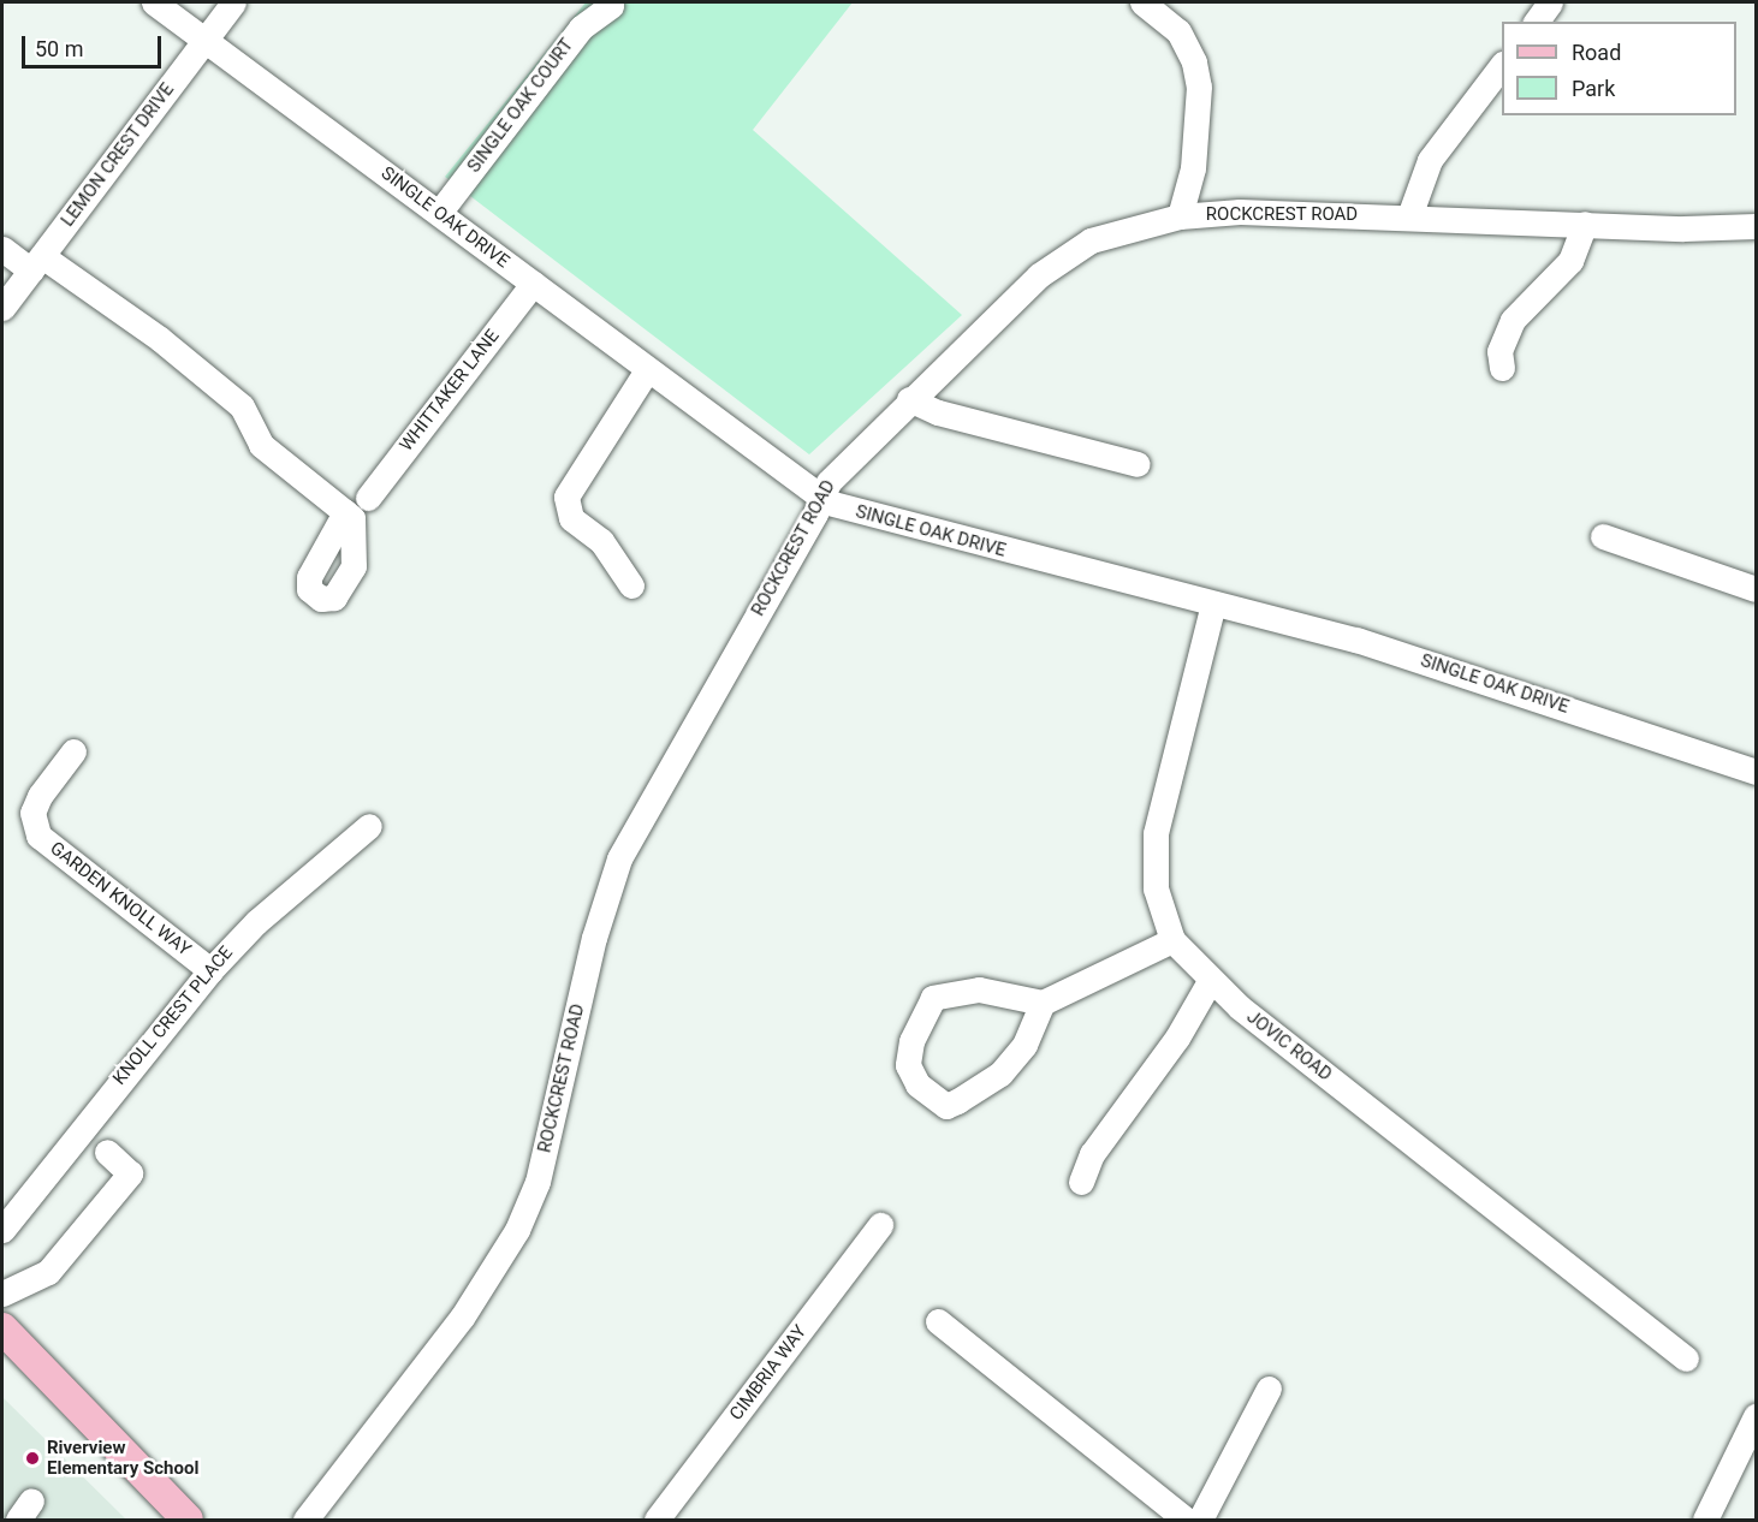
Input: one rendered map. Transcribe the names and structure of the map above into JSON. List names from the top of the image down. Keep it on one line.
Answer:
{"streets":{"street":["SINGLE OAK COURT","LEMON CREST DRIVE","ROCKCREST ROAD","SINGLE OAK DRIVE","WHITTAKER LANE","GARDEN KNOLL WAY","KNOLL CREST PLACE","JOVIC ROAD","CIMBRIA WAY"]},"crossings":[["SINGLE OAK COURT","SINGLE OAK DRIVE"],["LEMON CREST DRIVE","SINGLE OAK DRIVE"],["ROCKCREST ROAD","SINGLE OAK DRIVE"],["SINGLE OAK DRIVE","WHITTAKER LANE"],["SINGLE OAK DRIVE","JOVIC ROAD"],["GARDEN KNOLL WAY","KNOLL CREST PLACE"]],"places":["Riverview Elementary School"],"legend":["Road","Park"],"scale_bar":"50 m"}
